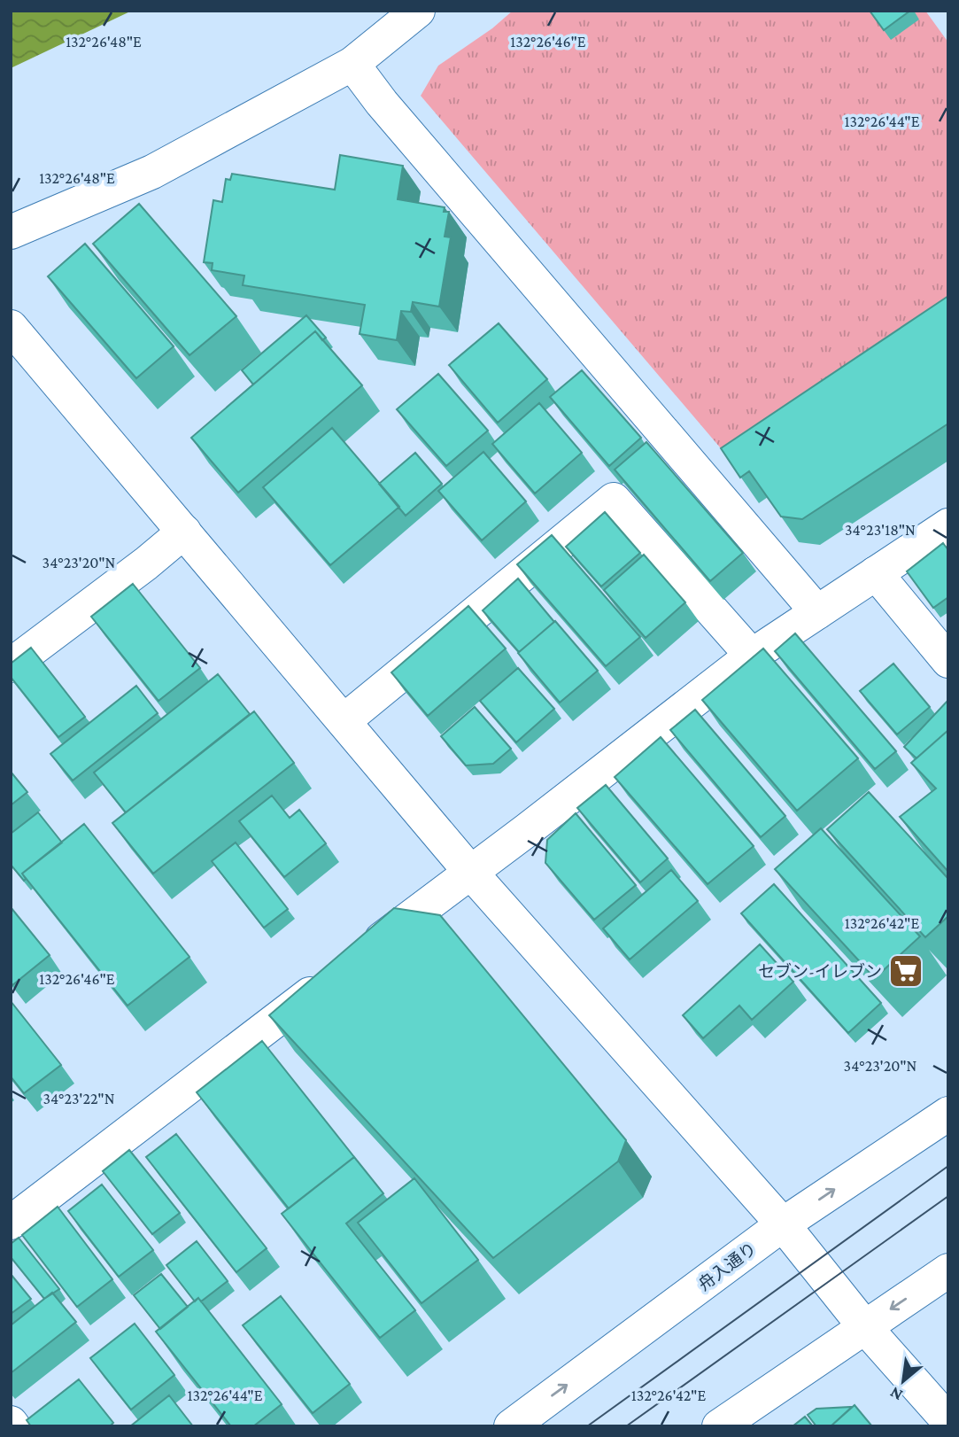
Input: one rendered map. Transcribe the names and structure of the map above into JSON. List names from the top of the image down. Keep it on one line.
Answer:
{"streets":{"street":["舟入通り"]},"places":{"supermarket":["セブン-イレブン"]},"north":"bottom left","coordinates":["132°26'48\"E","132°26'46\"E","132°26'44\"E","34°23'18\"N","34°23'20\"N","132°26'42\"E","34°23'22\"N"]}
